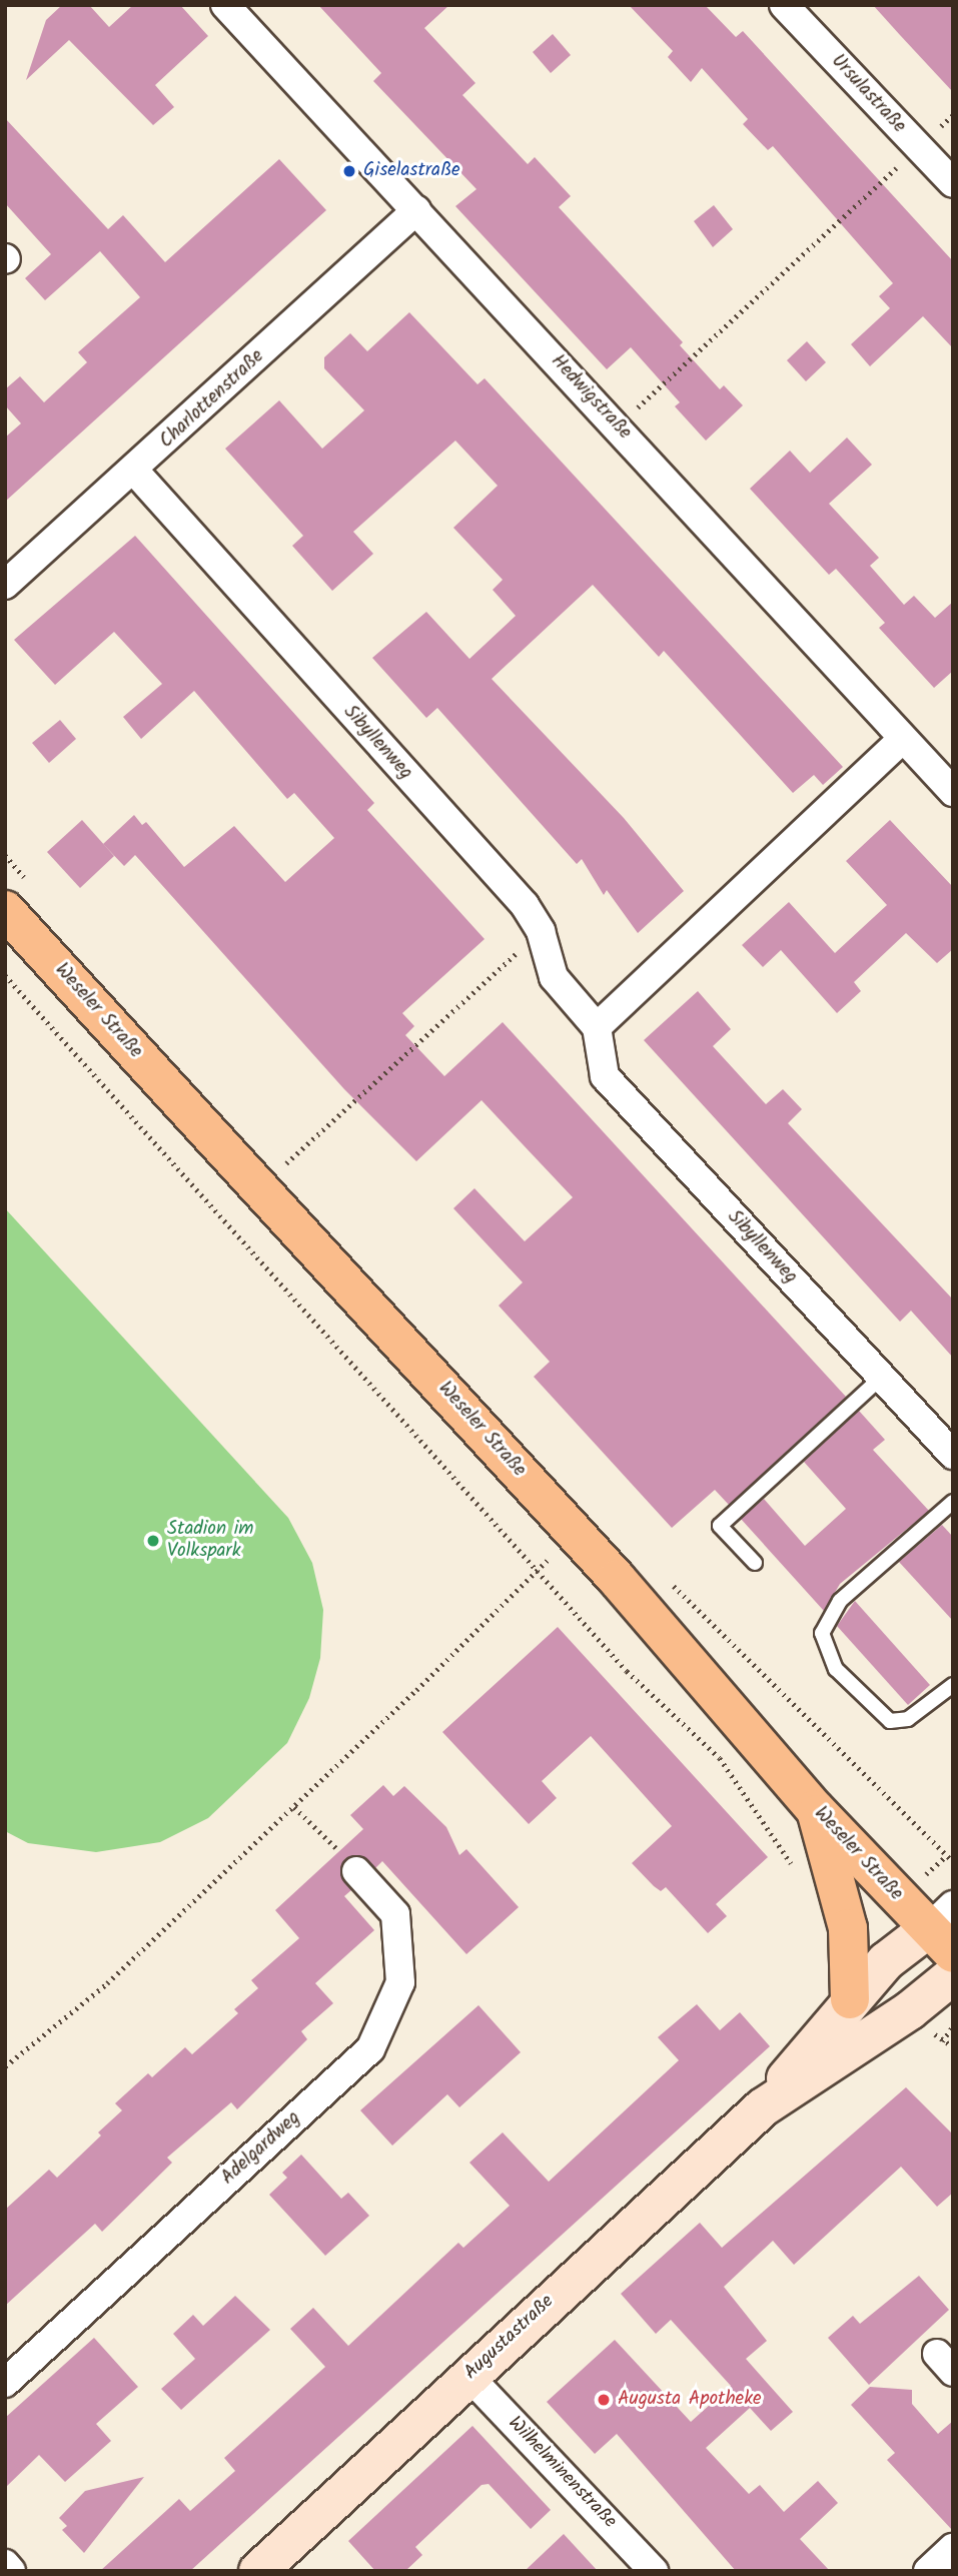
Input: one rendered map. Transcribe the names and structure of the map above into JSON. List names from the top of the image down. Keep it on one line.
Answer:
{"streets":{"main road":["Weseler Straße","Augustastraße"],"street":["Ursulastraße","Hedwigstraße","Charlottenstraße","Sibyllenweg","Adelgardweg","Wilhelminenstraße"]},"crossings":[["Hedwigstraße","Charlottenstraße"],["Charlottenstraße","Sibyllenweg"],["Weseler Straße","Augustastraße"],["Augustastraße","Wilhelminenstraße"]],"places":["Giselastraße","Stadion im Volkspark","Augusta Apotheke"]}
